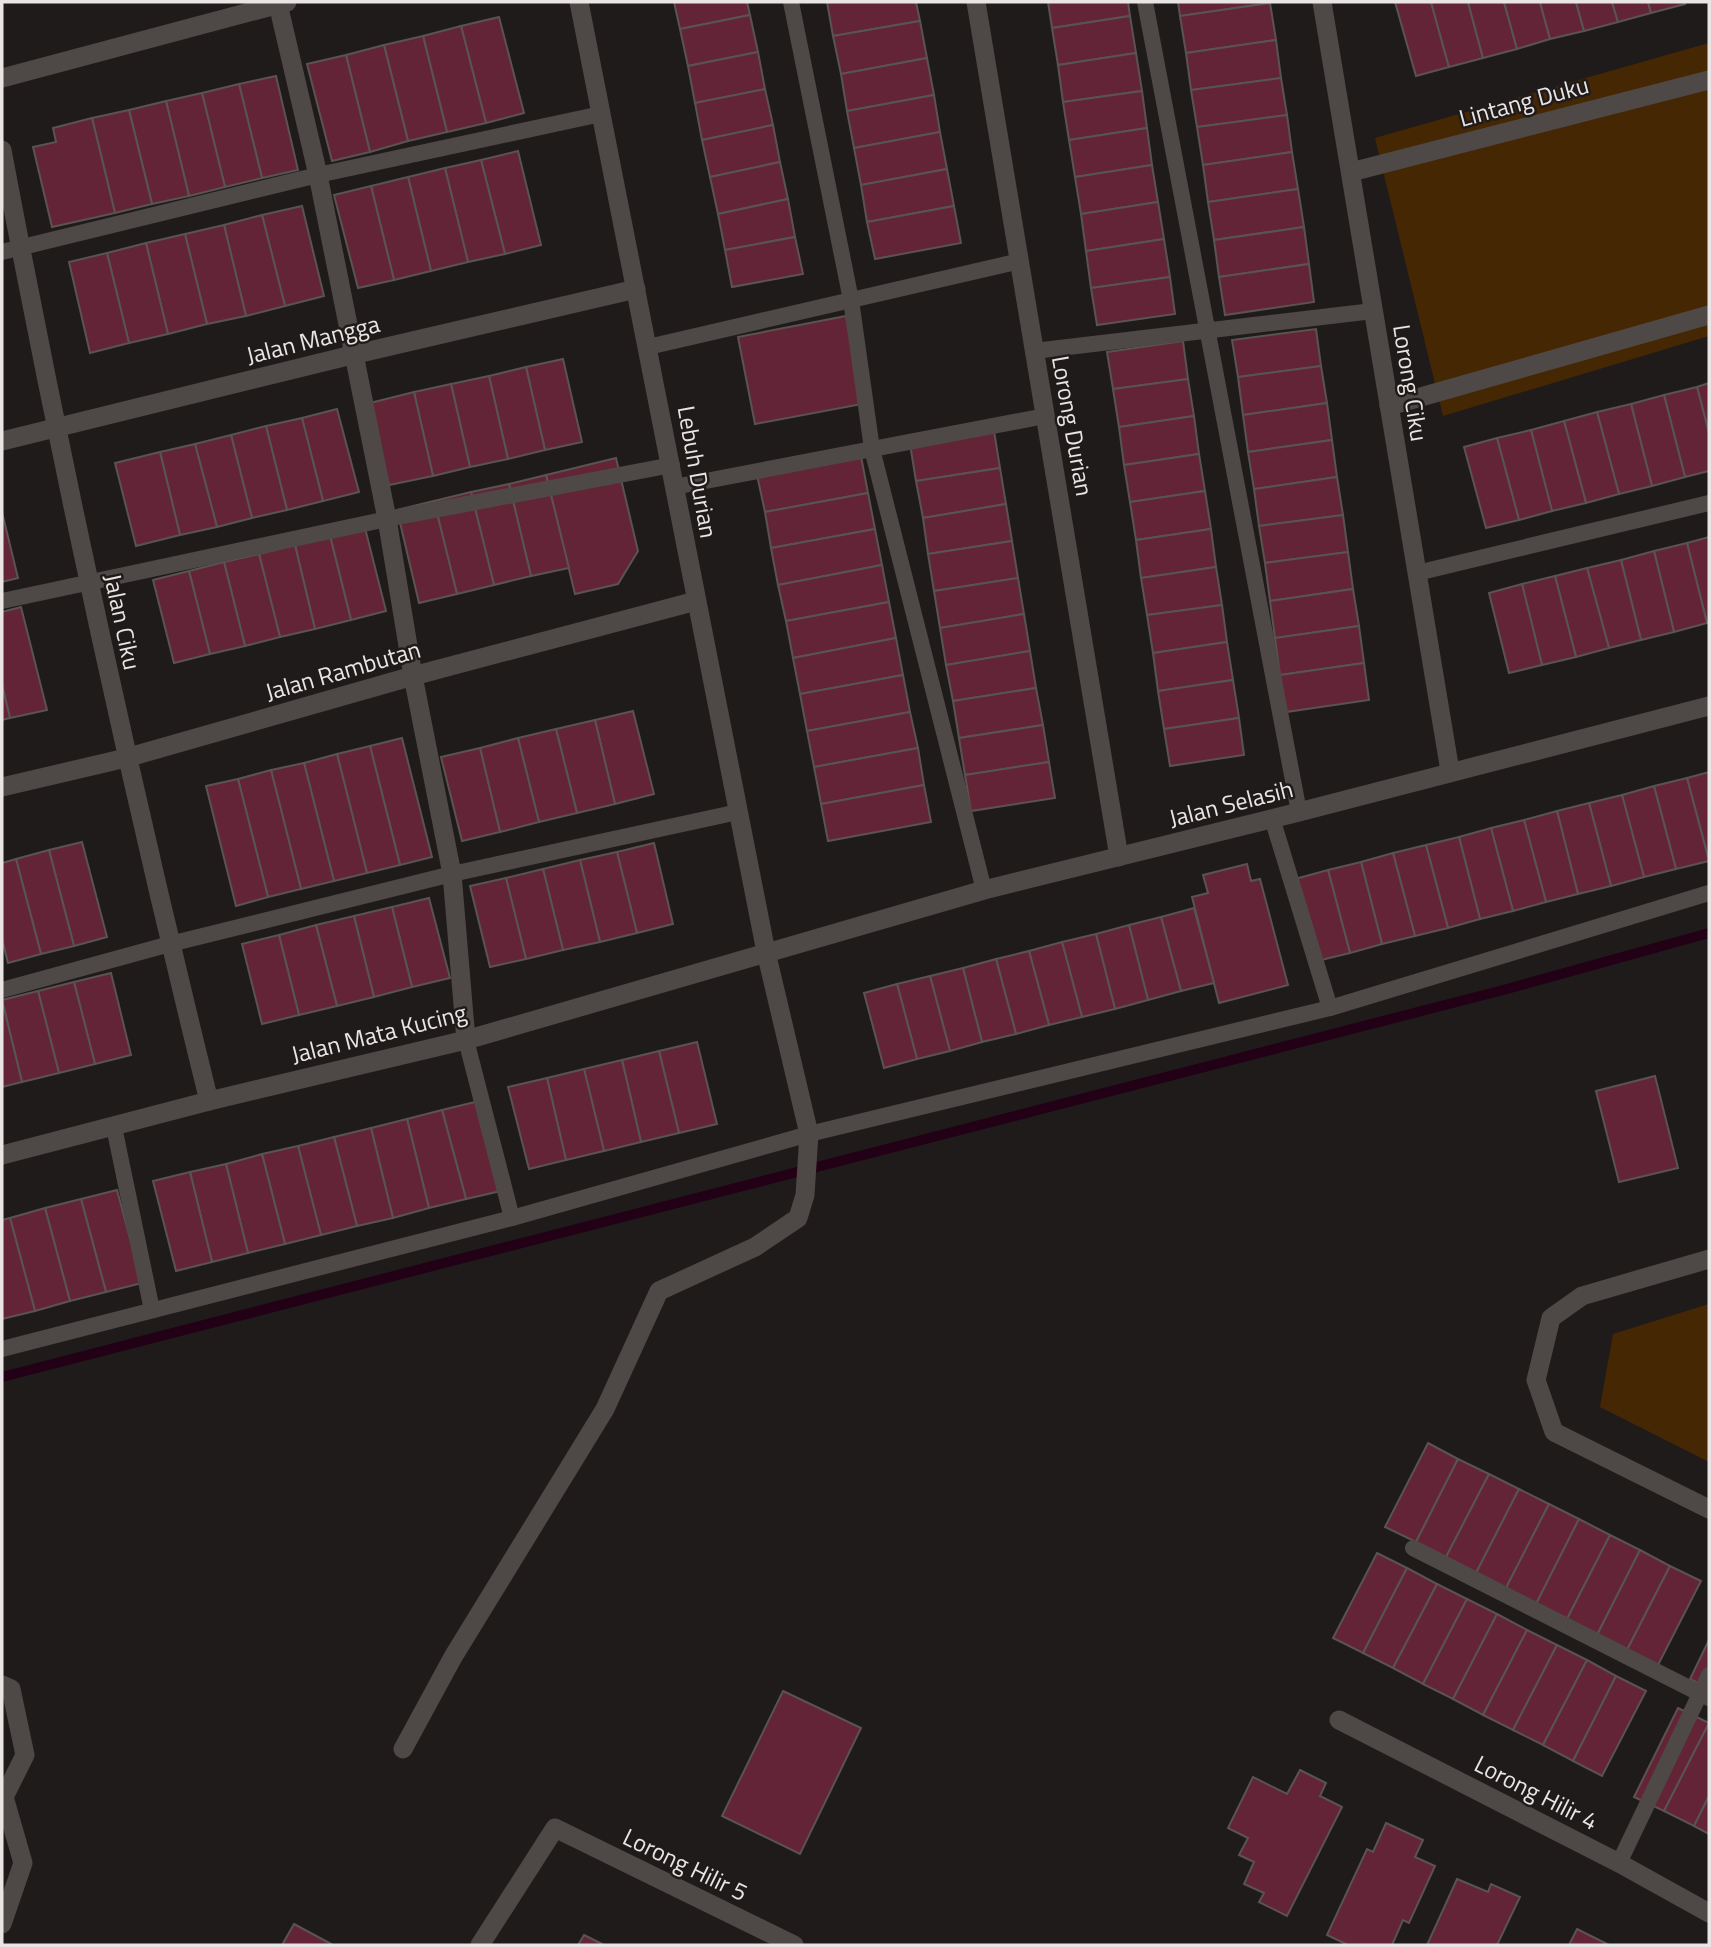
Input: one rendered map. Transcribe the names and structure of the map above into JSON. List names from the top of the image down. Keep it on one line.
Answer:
{"streets":{"street":["Lintang Duku","Jalan Mangga","Lorong Ciku","Lorong Durian","Lebuh Durian","Jalan Ciku","Jalan Rambutan","Jalan Selasih","Jalan Mata Kucing","Lorong Hilir 4","Lorong Hilir 5"]},"crossings":[["Lintang Duku","Lorong Ciku"],["Jalan Mangga","Lebuh Durian"],["Jalan Mangga","Jalan Ciku"],["Lorong Ciku","Jalan Selasih"],["Lorong Durian","Jalan Selasih"],["Lebuh Durian","Jalan Rambutan"],["Lebuh Durian","Jalan Selasih"],["Lebuh Durian","Jalan Mata Kucing"],["Jalan Ciku","Jalan Rambutan"],["Jalan Ciku","Jalan Mata Kucing"],["Jalan Selasih","Jalan Mata Kucing"]]}
